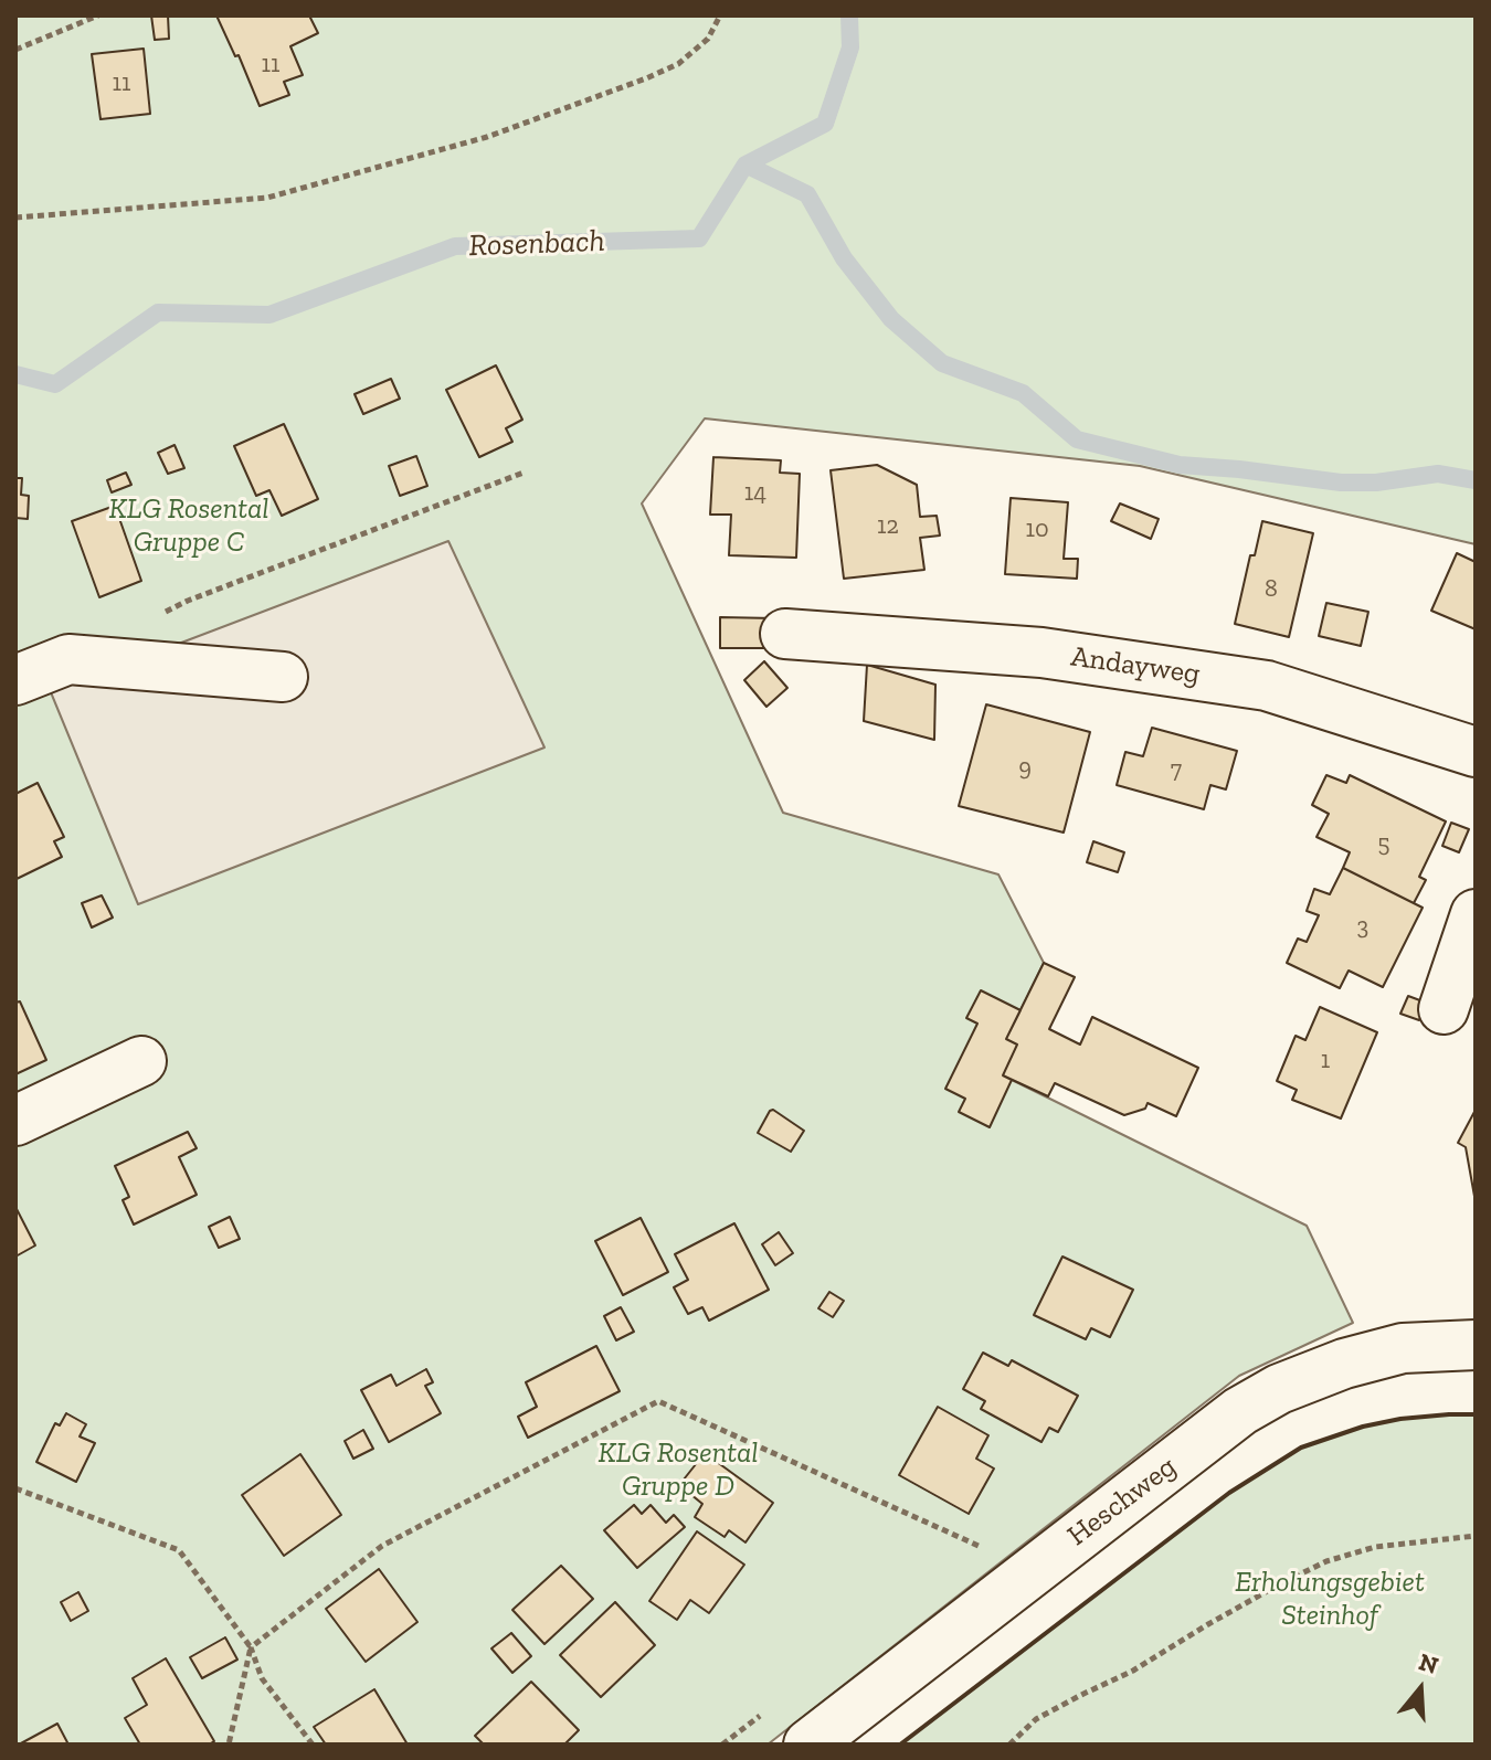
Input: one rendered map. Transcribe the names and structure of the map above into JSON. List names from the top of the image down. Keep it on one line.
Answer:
{"streets":{"street":["Andayweg","Heschweg"]},"water":["Rosenbach"],"parks":["KLG Rosental Gruppe C","KLG Rosental Gruppe D","Erholungsgebiet Steinhof"],"house_numbers":["11","11","14","12","10","8","9","7","5","3","1"],"north":"top"}
